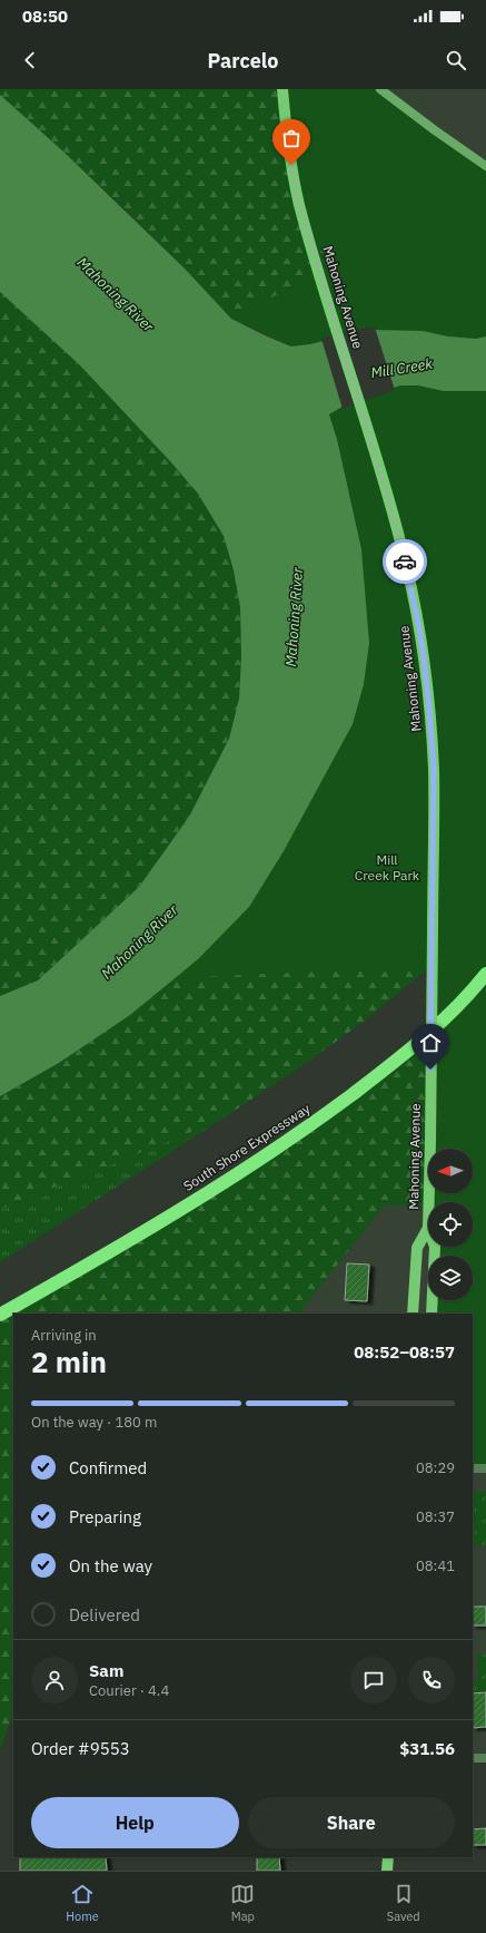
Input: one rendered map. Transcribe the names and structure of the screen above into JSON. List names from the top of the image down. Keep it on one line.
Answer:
{"streets":{"highway":["South Shore Expressway"],"main road":["Mahoning Avenue"]},"water":["Mahoning River","Mill Creek"],"parks":["Mill Creek Park"],"north":"left","page":{"status":"08:50","header":"Parcelo","heading":["2 min","Arriving in","08:52–08:57"],"panel":["Sam","Courier · 4.4","Order #9553","$31.56"],"bar":"On the way · 180 m","list":[["Confirmed","08:29"],["Preparing","08:37"],["On the way","08:41"],"Delivered"],"buttons":["Help","Share"],"tabs":["Home","Map","Saved"]}}
